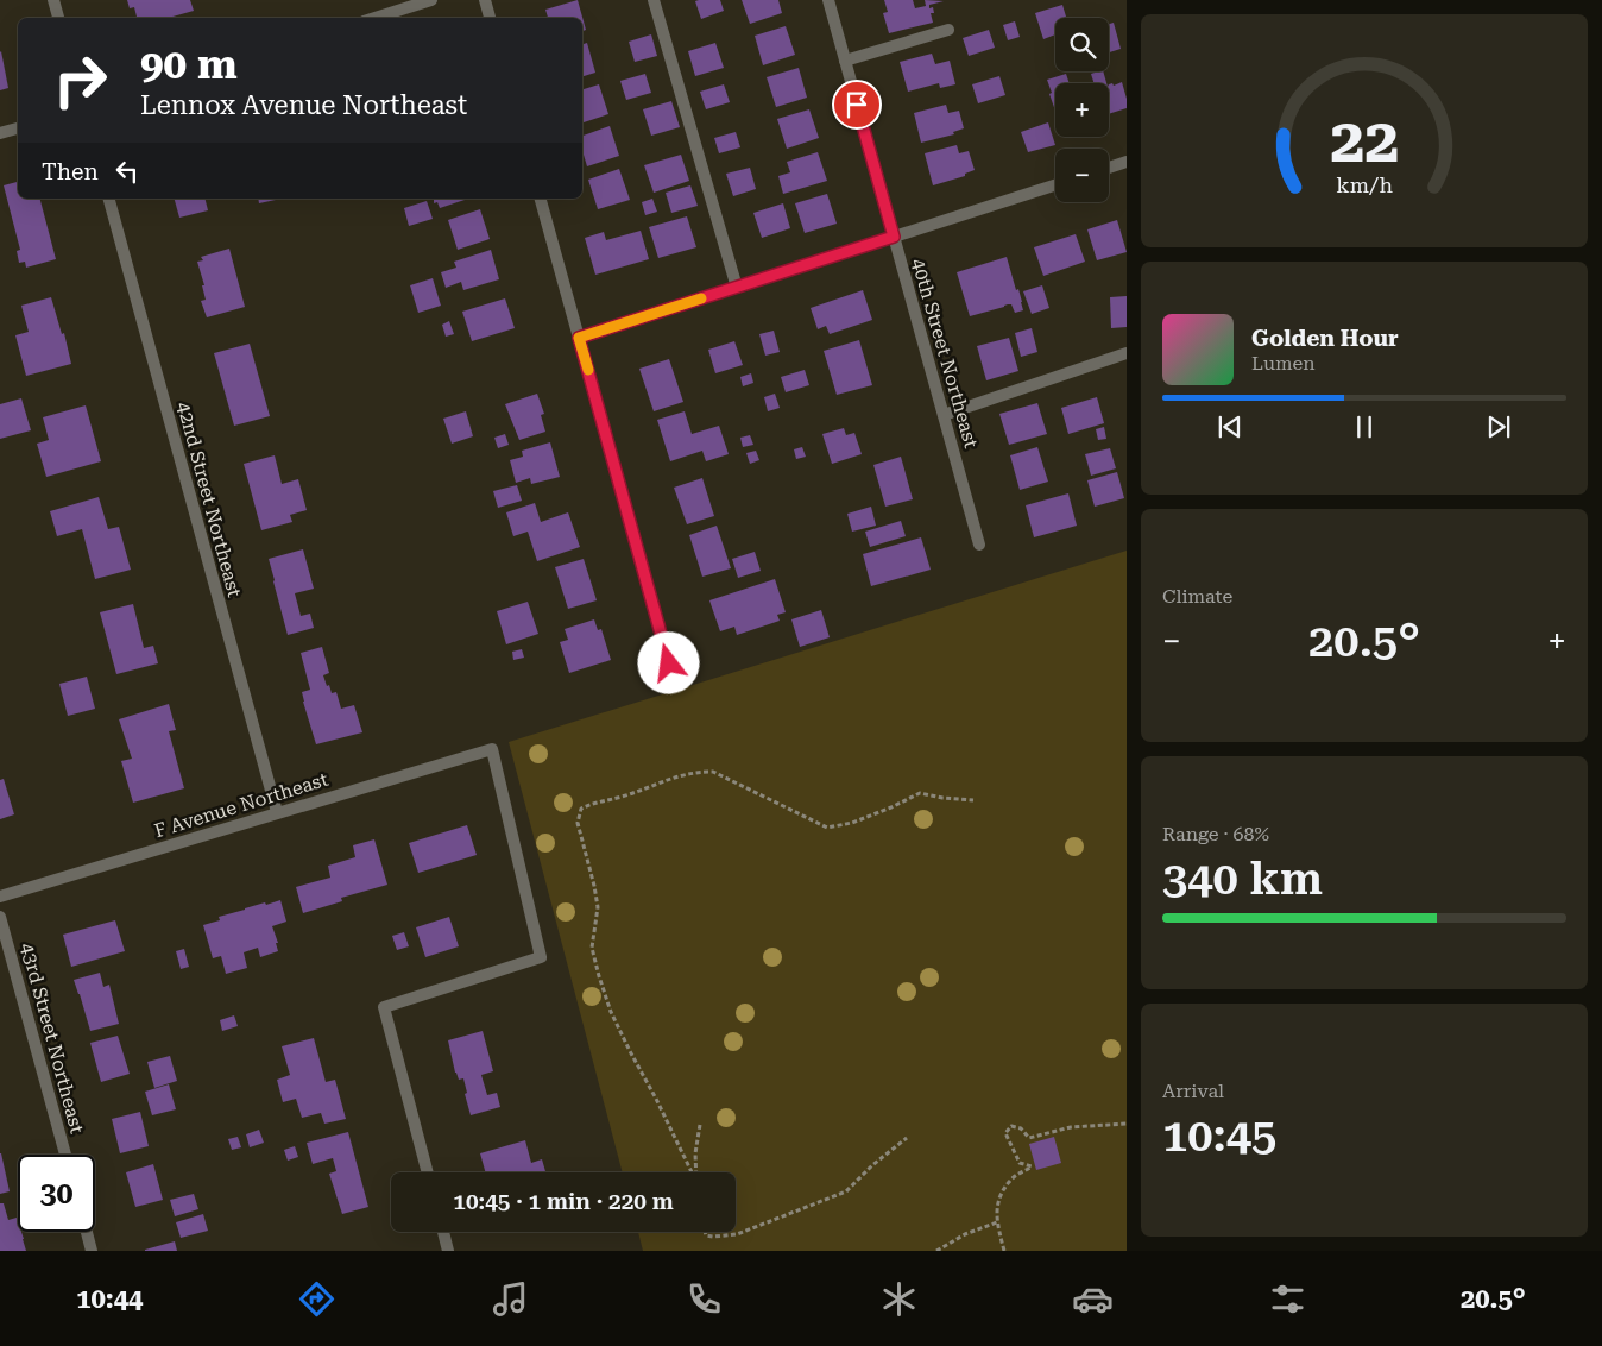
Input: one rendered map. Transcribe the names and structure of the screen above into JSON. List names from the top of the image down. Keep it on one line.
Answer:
{"streets":{"street":["40th Street Northeast","42nd Street Northeast","F Avenue Northeast","43rd Street Northeast"]},"crossings":[["42nd Street Northeast","F Avenue Northeast"]],"page":{"map_buttons":["+","−"],"turn":["90 m","Lennox Avenue Northeast"],"then":"Then","song":["Golden Hour","Lumen"],"tile":["Climate",["Range · 68%","340 km"],["Arrival","10:45"]],"heat":["−","20.5°","+"],"limit":"30","trip":"10:45 · 1 min · 220 m","tabs":["10:44","20.5°"],"gauge":["22","km/h"]}}
